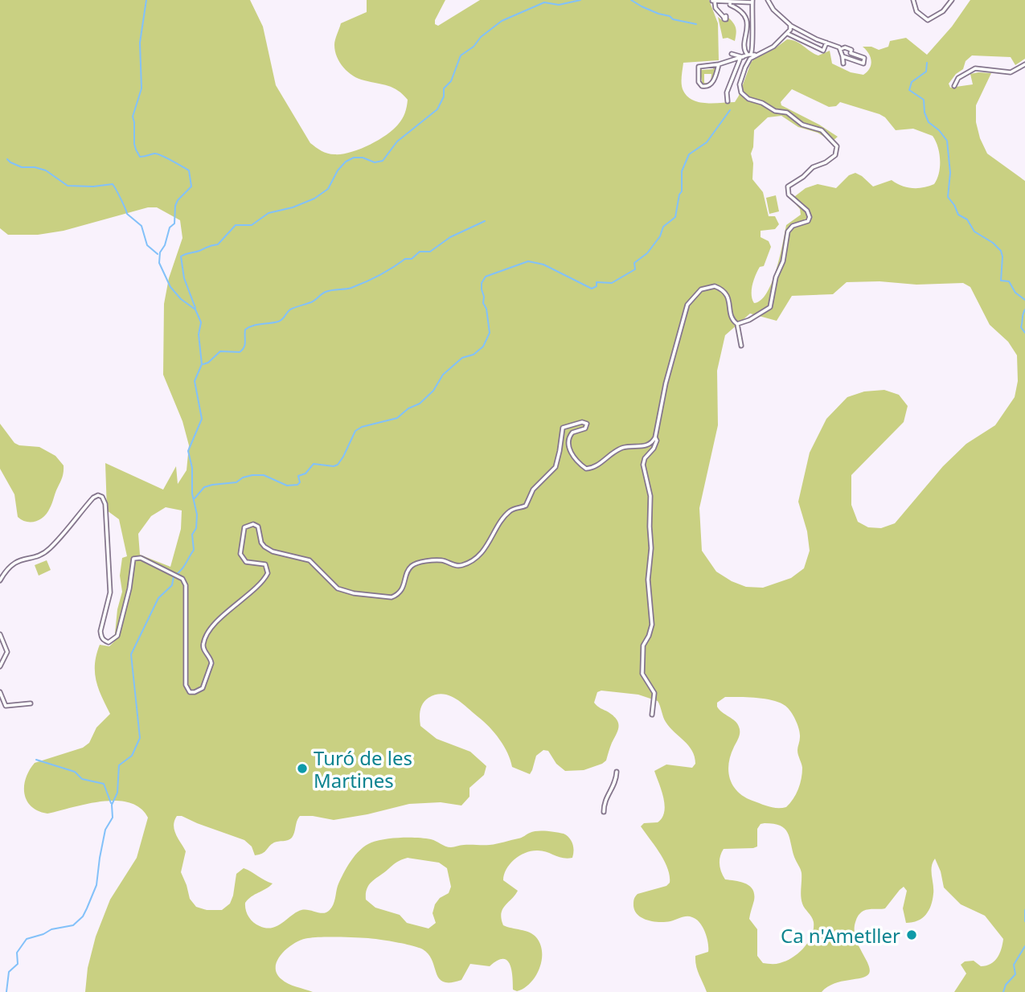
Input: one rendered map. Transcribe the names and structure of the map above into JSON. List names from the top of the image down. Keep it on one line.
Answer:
{"places":["Turó de les Martines","Ca n'Ametller"]}
